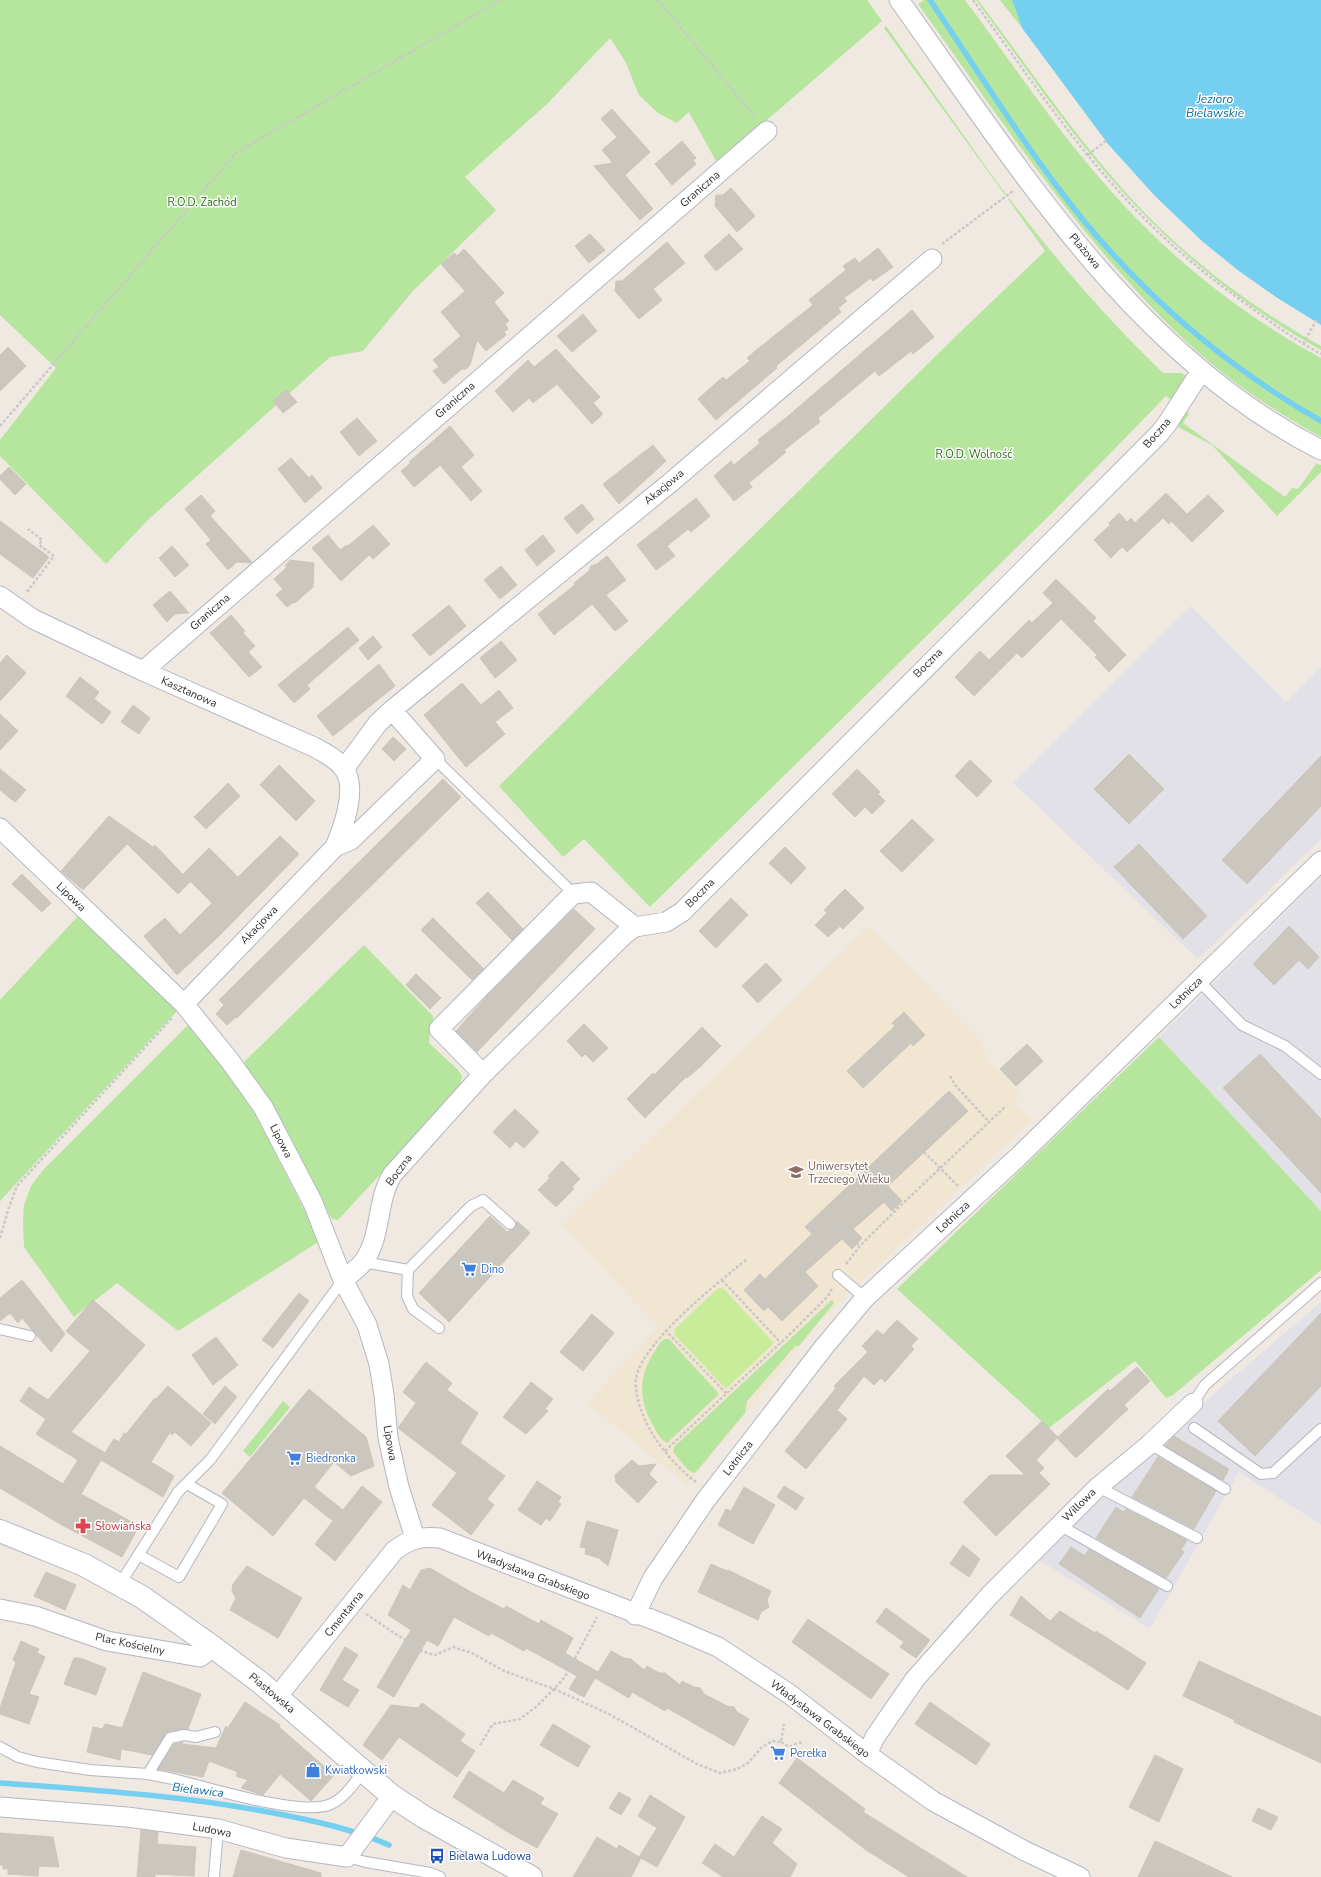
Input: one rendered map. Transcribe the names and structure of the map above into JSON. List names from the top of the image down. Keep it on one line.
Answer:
{"streets":{"main road":["Piastowska"],"street":["Graniczna","Plażowa","Boczna","Akacjowa","Kasztanowa","Lipowa","Lotnicza","Willowa","Władysława Grabskiego","Cmentarna","Plac Kościelny","Ludowa"]},"crossings":[["Graniczna","Kasztanowa"],["Plażowa","Boczna"],["Boczna","Lipowa"],["Akacjowa","Kasztanowa"],["Akacjowa","Lipowa"],["Lipowa","Władysława Grabskiego"],["Lipowa","Cmentarna"],["Lotnicza","Władysława Grabskiego"],["Willowa","Władysława Grabskiego"],["Władysława Grabskiego","Cmentarna"],["Cmentarna","Piastowska"],["Plac Kościelny","Piastowska"]],"water":["Jezioro Bielawskie","Bielawica"],"parks":["R.O.D. Zachód","R.O.D. Wolność"],"places":{"school or university":["Uniwersytet Trzeciego Wieku"],"supermarket":["Dino","Biedronka","Perełka"],"pharmacy":["Słowiańska"],"shop":["Kwiatkowski"],"bus stop":["Bielawa Ludowa"]}}
